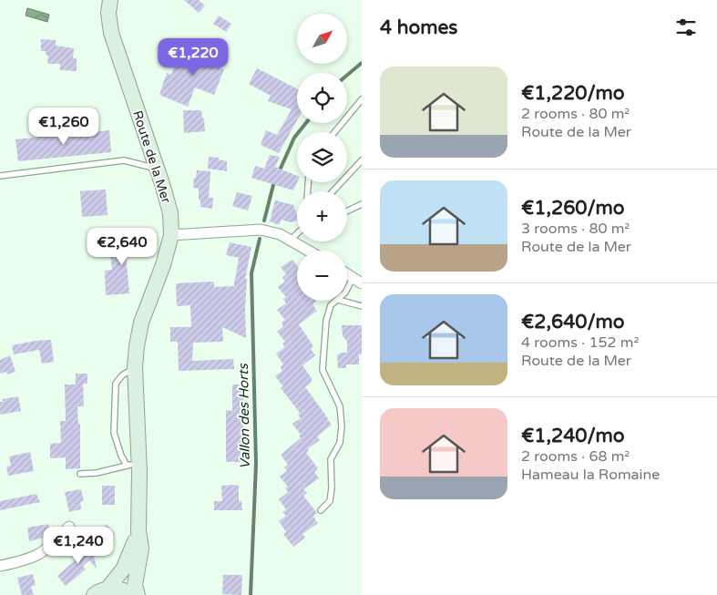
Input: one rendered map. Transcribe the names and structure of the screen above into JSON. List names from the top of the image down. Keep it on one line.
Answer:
{"streets":{"main road":["Route de la Mer"]},"water":["Vallon des Horts"],"north":"top right","page":{"heading":"4 homes","map_buttons":["+","−"],"price":["€1,220","€1,260","€2,640","€1,240"],"list":[{"name":"€1,220/mo","note":"2 rooms · 80 m² · Route de la Mer"},{"name":"€1,260/mo","note":"3 rooms · 80 m² · Route de la Mer"},{"name":"€2,640/mo","note":"4 rooms · 152 m² · Route de la Mer"},{"name":"€1,240/mo","note":"2 rooms · 68 m² · Hameau la Romaine"}]}}
